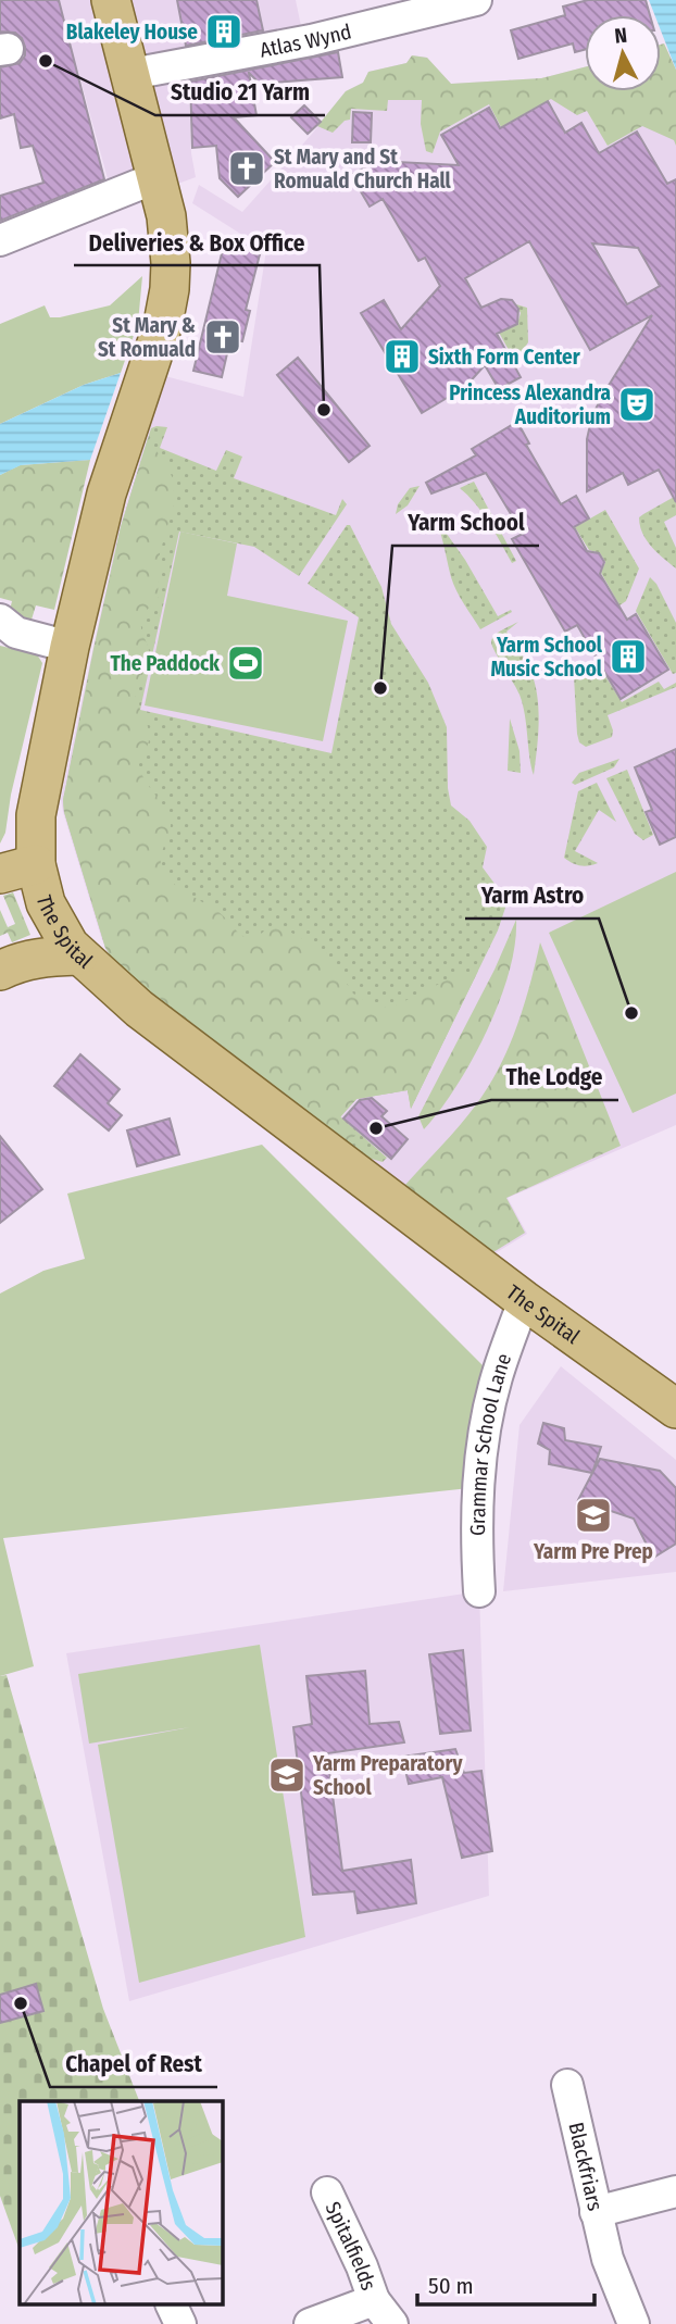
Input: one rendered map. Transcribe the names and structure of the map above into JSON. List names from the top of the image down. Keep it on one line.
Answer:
{"streets":{"main road":["The Spital"],"street":["Atlas Wynd","Grammar School Lane","Blackfriars","Spitalfields"]},"crossings":[["Atlas Wynd","The Spital"],["The Spital","Grammar School Lane"]],"places":{"building":["Blakeley House","Sixth Form Center","Yarm School Music School"],"other":["Studio 21 Yarm","Deliveries & Box Office","Yarm School","Yarm Astro","The Lodge","Chapel of Rest"],"church":["St Mary and St Romuald Church Hall","St Mary & St Romuald"],"theatre":["Princess Alexandra Auditorium"],"sports":["The Paddock"],"school or university":["Yarm Pre Prep","Yarm Preparatory School"]},"scale_bar":"50 m","north":"top"}
